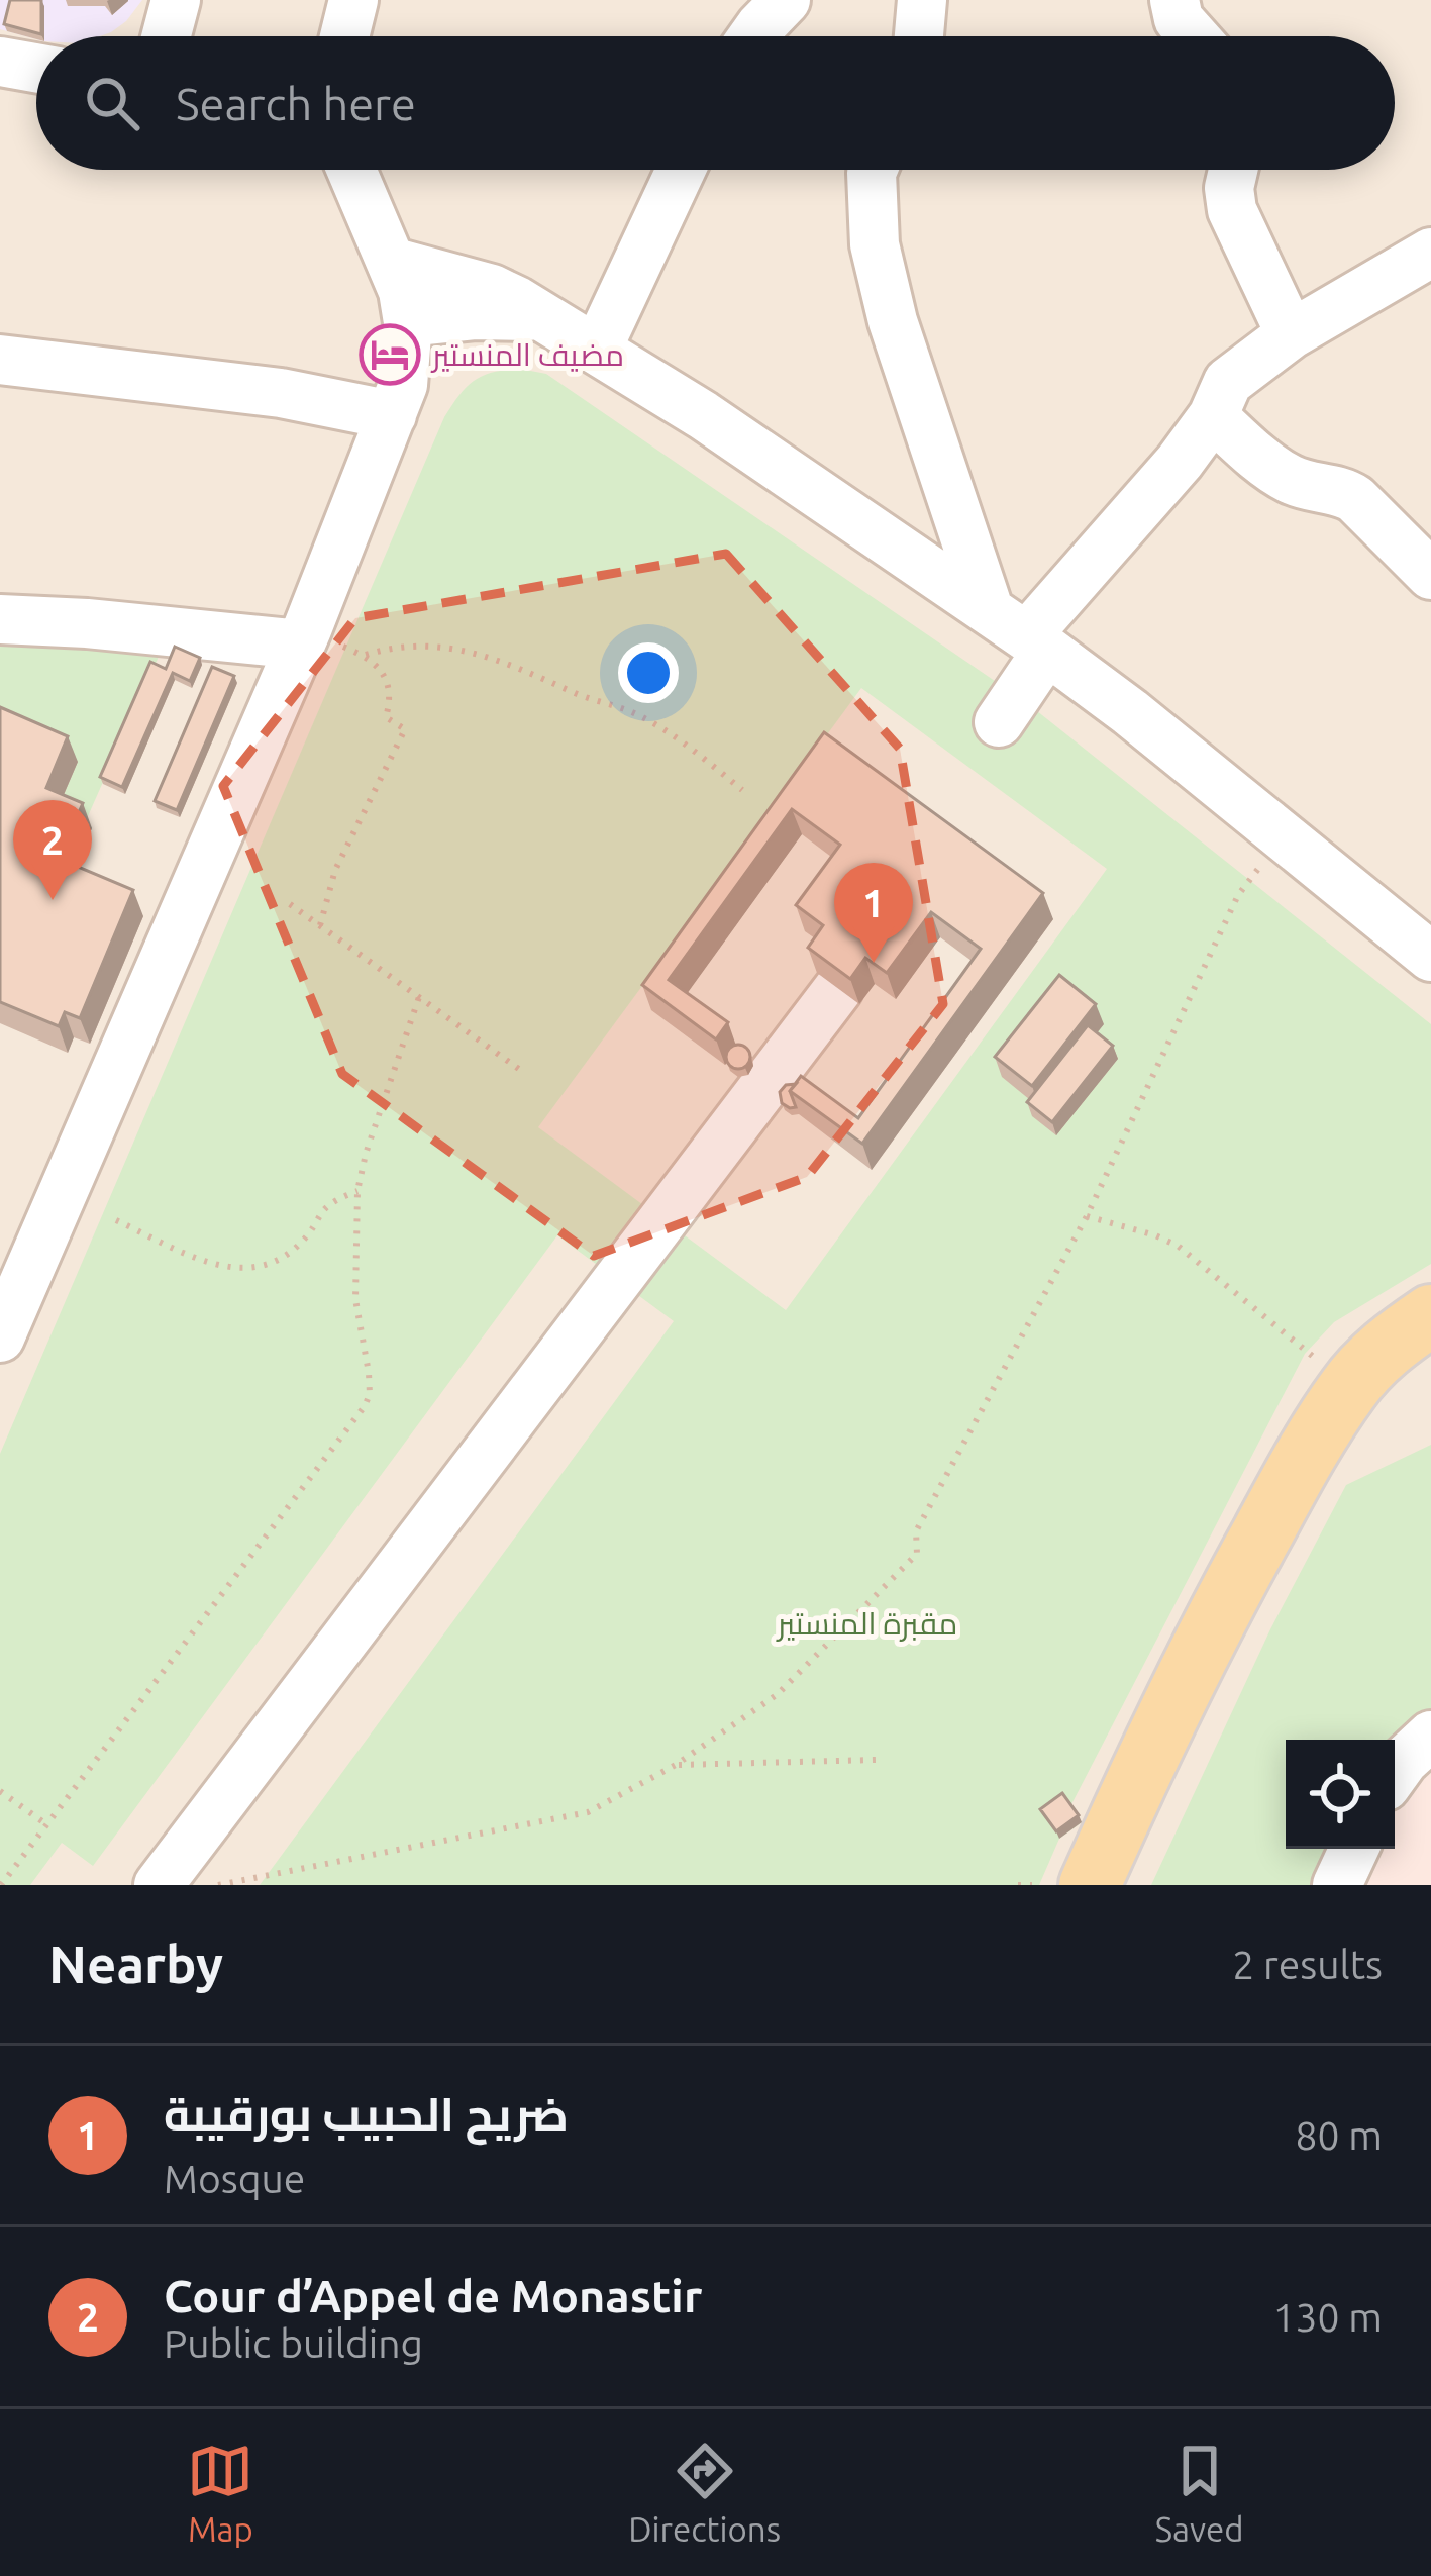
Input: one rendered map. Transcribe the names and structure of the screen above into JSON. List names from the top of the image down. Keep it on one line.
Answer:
{"parks":["مقبرة المنستير"],"places":{"hotel":["مضيف المنستير"]},"page":{"search":"Search here","pins":["2","1"],"heading":["Nearby","2 results"],"list":[{"mark":"1","name":"ضريح الحبيب بورقيبة","note":"Mosque","value":"80 m"},{"mark":"2","name":"Cour d’Appel de Monastir","note":"Public building","value":"130 m"}],"nav":["Map","Directions","Saved"]}}
